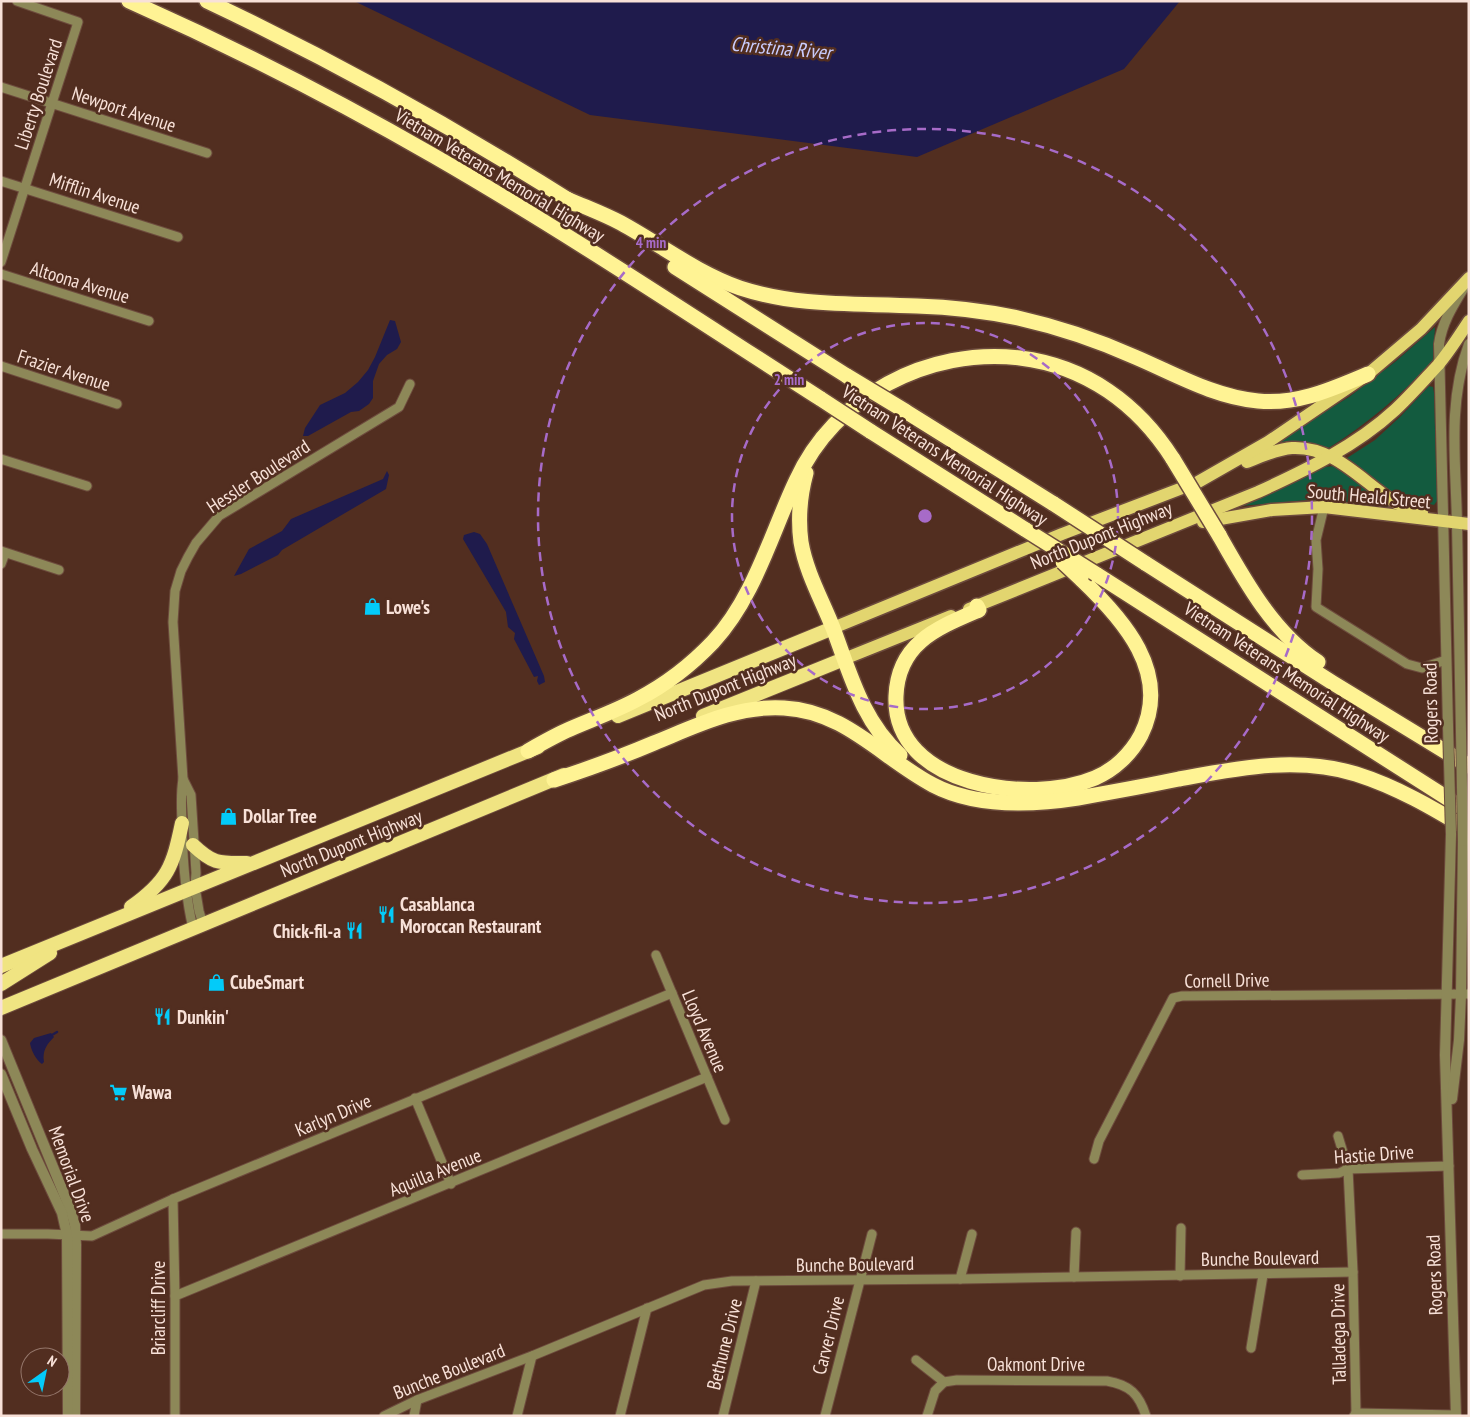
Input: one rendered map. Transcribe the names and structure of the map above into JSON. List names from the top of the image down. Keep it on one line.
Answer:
{"streets":{"highway":["Vietnam Veterans Memorial Highway","North Dupont Highway"],"main road":["South Heald Street"],"street":["Liberty Boulevard","Newport Avenue","Mifflin Avenue","Altoona Avenue","Frazier Avenue","Hessler Boulevard","Rogers Road","Cornell Drive","Lloyd Avenue","Karlyn Drive","Hastie Drive","Aquilla Avenue","Memorial Drive","Bunche Boulevard","Briarcliff Drive","Talladega Drive","Carver Drive","Bethune Drive","Oakmont Drive"]},"crossings":[["Liberty Boulevard","Newport Avenue"],["Liberty Boulevard","Mifflin Avenue"],["Hessler Boulevard","North Dupont Highway"],["South Heald Street","North Dupont Highway"],["South Heald Street","Rogers Road"],["North Dupont Highway","Rogers Road"],["Rogers Road","Cornell Drive"],["Rogers Road","Hastie Drive"],["Lloyd Avenue","Karlyn Drive"],["Lloyd Avenue","Aquilla Avenue"],["Karlyn Drive","Memorial Drive"],["Karlyn Drive","Briarcliff Drive"],["Hastie Drive","Talladega Drive"],["Aquilla Avenue","Briarcliff Drive"],["Bunche Boulevard","Talladega Drive"],["Bunche Boulevard","Carver Drive"],["Bunche Boulevard","Bethune Drive"]],"water":["Christina River"],"places":{"shop":["Lowe's","Dollar Tree","CubeSmart"],"restaurant":["Casablanca Moroccan Restaurant","Chick-fil-a","Dunkin'"],"supermarket":["Wawa"]},"north":"top right","rings":["4 min","2 min"]}
